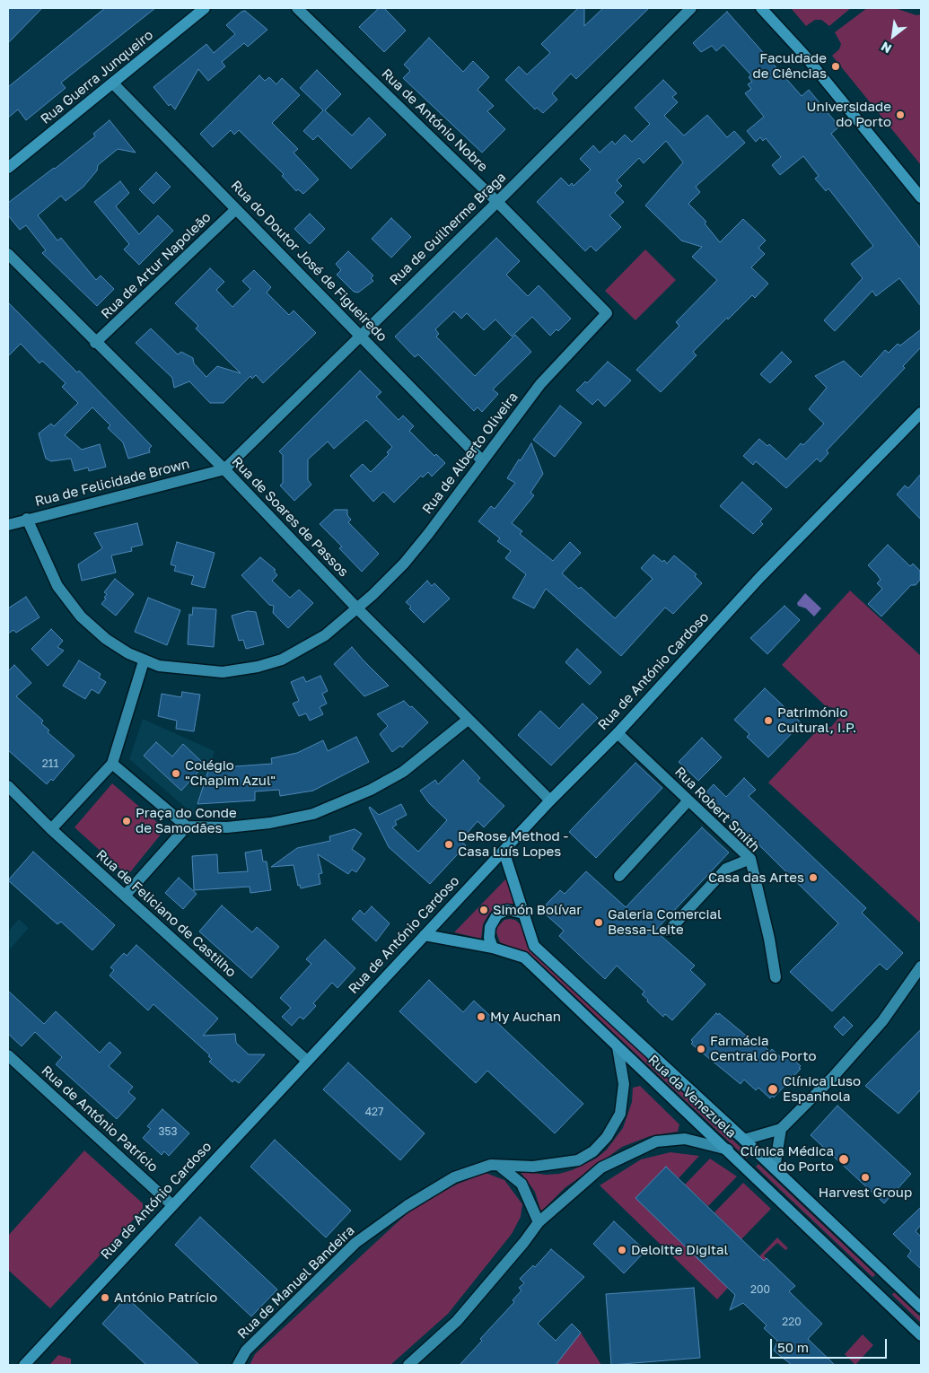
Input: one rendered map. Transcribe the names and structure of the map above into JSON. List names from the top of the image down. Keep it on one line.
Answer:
{"streets":{"street":["Rua Guerra Junqueiro","Rua de António Nobre","Rua de Guilherme Braga","Rua do Doutor José de Figueiredo","Rua de Artur Napoleão","Rua de Alberto Oliveira","Rua de Felicidade Brown","Rua de Soares de Passos","Rua de António Cardoso","Rua Robert Smith","Rua de Feliciano de Castilho","Rua da Venezuela","Rua de António Patrício","Rua de Manuel Bandeira"]},"crossings":[["Rua Guerra Junqueiro","Rua do Doutor José de Figueiredo"],["Rua de António Nobre","Rua de Guilherme Braga"],["Rua de António Nobre","Rua de Alberto Oliveira"],["Rua de Guilherme Braga","Rua do Doutor José de Figueiredo"],["Rua de Guilherme Braga","Rua de Felicidade Brown"],["Rua de Guilherme Braga","Rua de Soares de Passos"],["Rua do Doutor José de Figueiredo","Rua de Artur Napoleão"],["Rua do Doutor José de Figueiredo","Rua de Alberto Oliveira"],["Rua de Artur Napoleão","Rua de Soares de Passos"],["Rua de Alberto Oliveira","Rua de Felicidade Brown"],["Rua de Alberto Oliveira","Rua de Soares de Passos"],["Rua de Felicidade Brown","Rua de Soares de Passos"],["Rua de Soares de Passos","Rua de António Cardoso"],["Rua de António Cardoso","Rua Robert Smith"],["Rua de António Cardoso","Rua de Feliciano de Castilho"],["Rua de António Cardoso","Rua da Venezuela"],["Rua de António Cardoso","Rua de António Patrício"],["Rua da Venezuela","Rua de Manuel Bandeira"]],"places":["Faculdade de Ciências","Universidade do Porto","Património Cultural, I.P.","Colégio \"Chapim Azul\"","Praça do Conde de Samodães","DeRose Method - Casa Luís Lopes","Casa das Artes","Simón Bolívar","Galeria Comercial Bessa-Leite","My Auchan","Farmácia Central do Porto","Clínica Luso Espanhola","Clínica Médica do Porto","Harvest Group","Deloitte Digital","António Patrício"],"house_numbers":["211","427","353","200","220"],"scale_bar":"50 m","north":"bottom left"}
